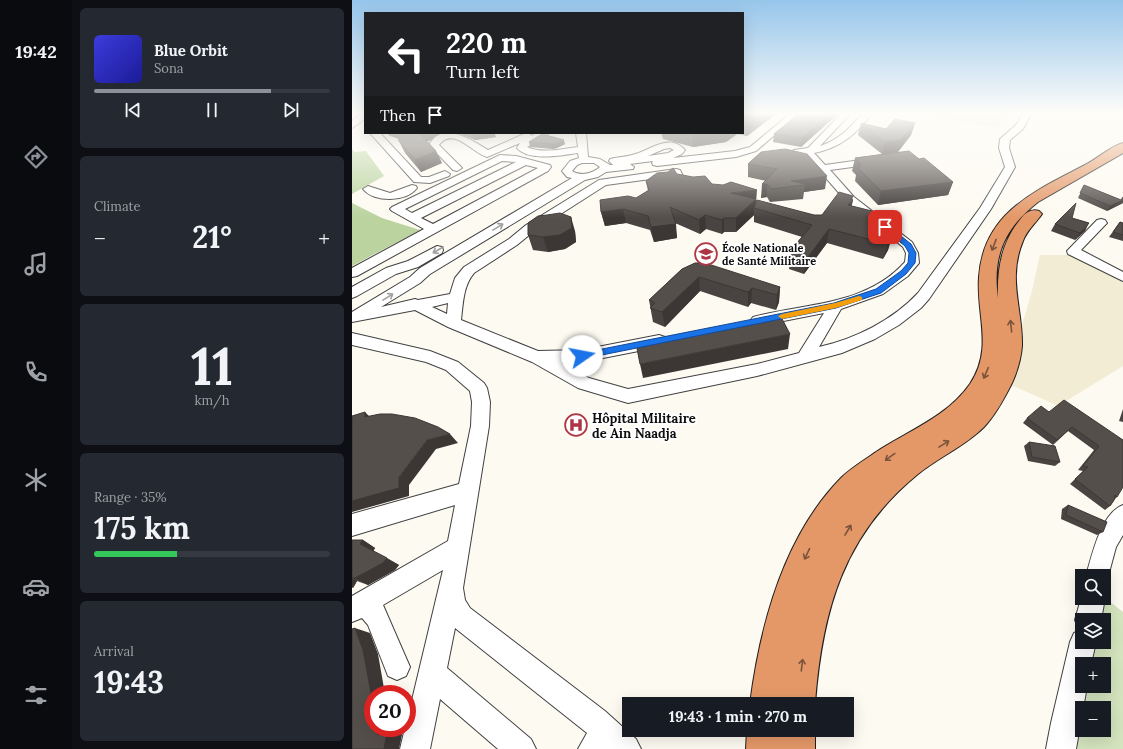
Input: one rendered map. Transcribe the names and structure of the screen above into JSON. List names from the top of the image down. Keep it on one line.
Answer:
{"places":{"school or university":["École Nationale de Santé Militaire"],"hospital":["Hôpital Militaire de Ain Naadja"]},"page":{"tabs":"19:42","turn":["220 m","Turn left"],"song":["Blue Orbit","Sona"],"then":"Then","tile":["Climate",["11","km/h"],["Range · 35%","175 km"],["Arrival","19:43"]],"heat":["−","21°","+"],"map_buttons":["+","−"],"limit":"20","trip":"19:43 · 1 min · 270 m"}}
